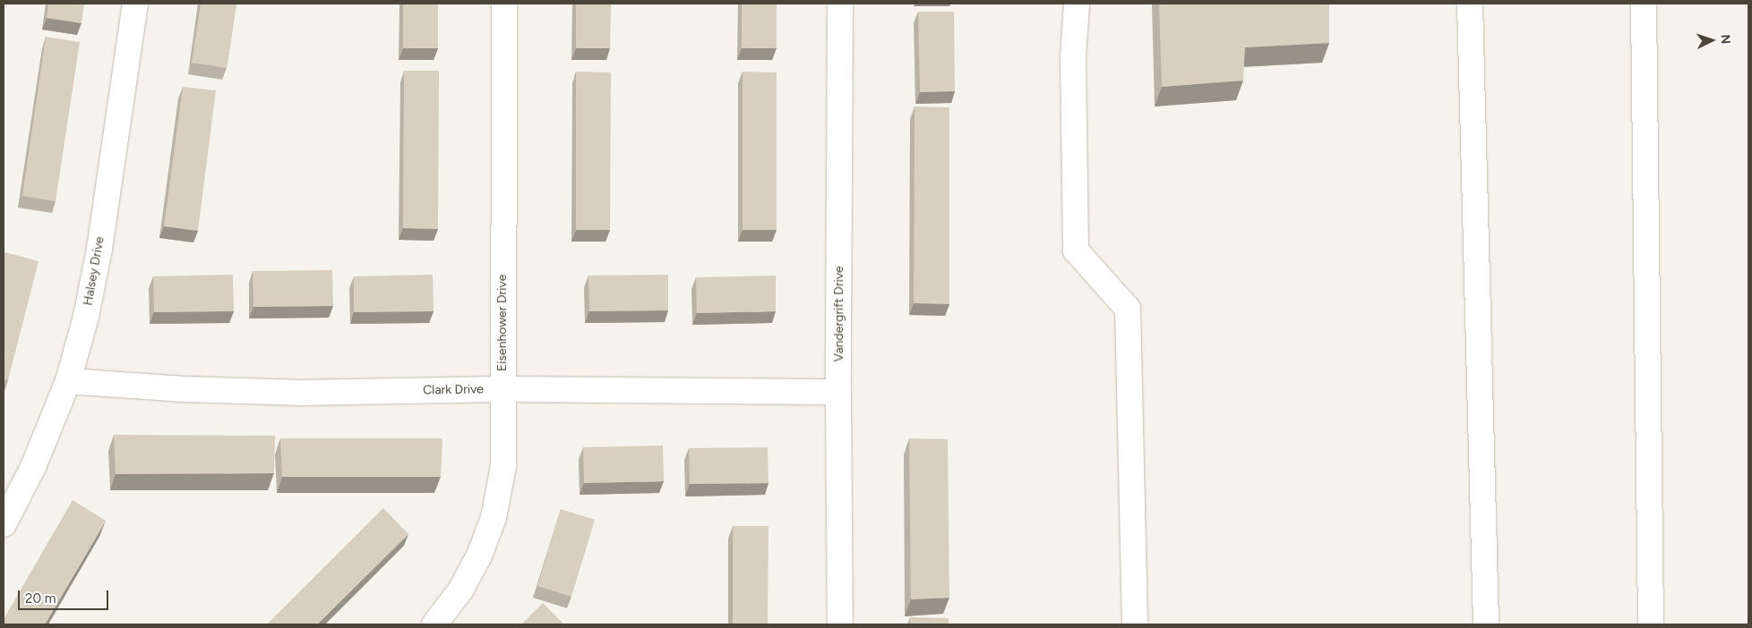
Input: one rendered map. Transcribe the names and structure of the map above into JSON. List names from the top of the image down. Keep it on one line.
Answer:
{"streets":{"street":["Halsey Drive","Vandergrift Drive","Eisenhower Drive","Clark Drive"]},"crossings":[["Halsey Drive","Clark Drive"],["Vandergrift Drive","Clark Drive"],["Eisenhower Drive","Clark Drive"]],"scale_bar":"20 m","north":"right"}
